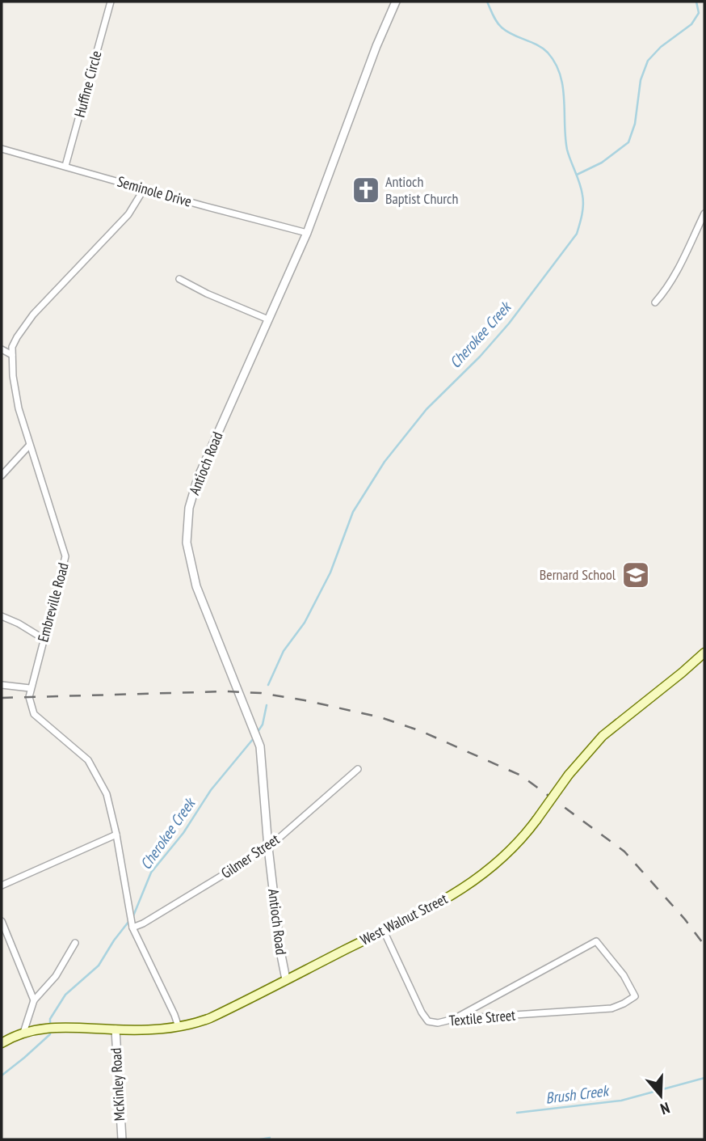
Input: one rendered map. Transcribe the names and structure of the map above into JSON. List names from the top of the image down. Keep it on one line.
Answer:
{"streets":{"main road":["West Walnut Street"],"street":["Huffine Circle","Seminole Drive","Antioch Road","Embreville Road","Gilmer Street","Textile Street","McKinley Road"]},"crossings":[["Huffine Circle","Seminole Drive"],["Seminole Drive","Antioch Road"],["Seminole Drive","Embreville Road"],["Antioch Road","Gilmer Street"],["Antioch Road","West Walnut Street"],["Embreville Road","Gilmer Street"],["Embreville Road","West Walnut Street"],["West Walnut Street","Textile Street"],["West Walnut Street","McKinley Road"]],"water":["Cherokee Creek","Brush Creek"],"places":{"church":["Antioch Baptist Church"],"school or university":["Bernard School"]},"north":"bottom"}
